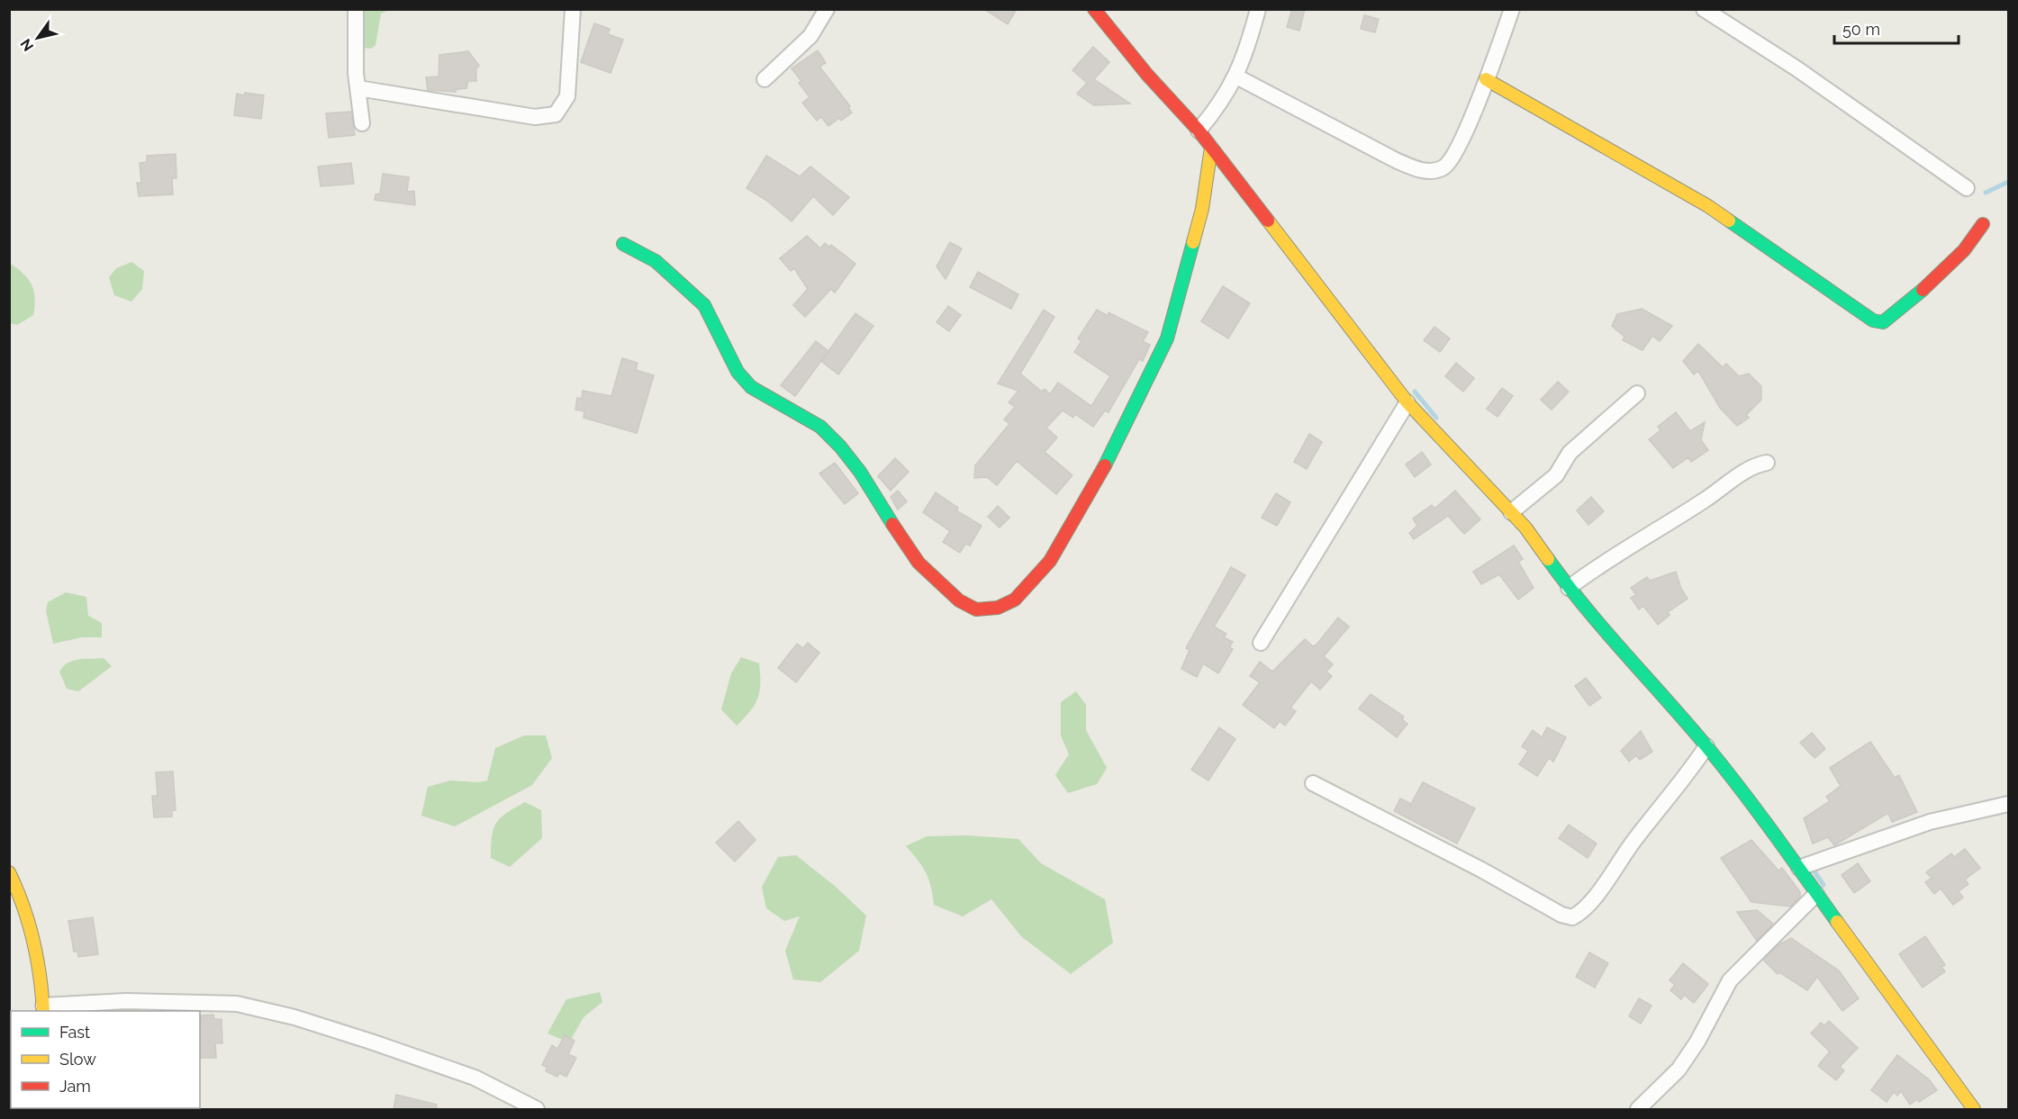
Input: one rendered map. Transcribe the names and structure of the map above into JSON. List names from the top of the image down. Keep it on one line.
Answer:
{"legend":["Fast","Slow","Jam"],"scale_bar":"50 m","north":"bottom left"}
